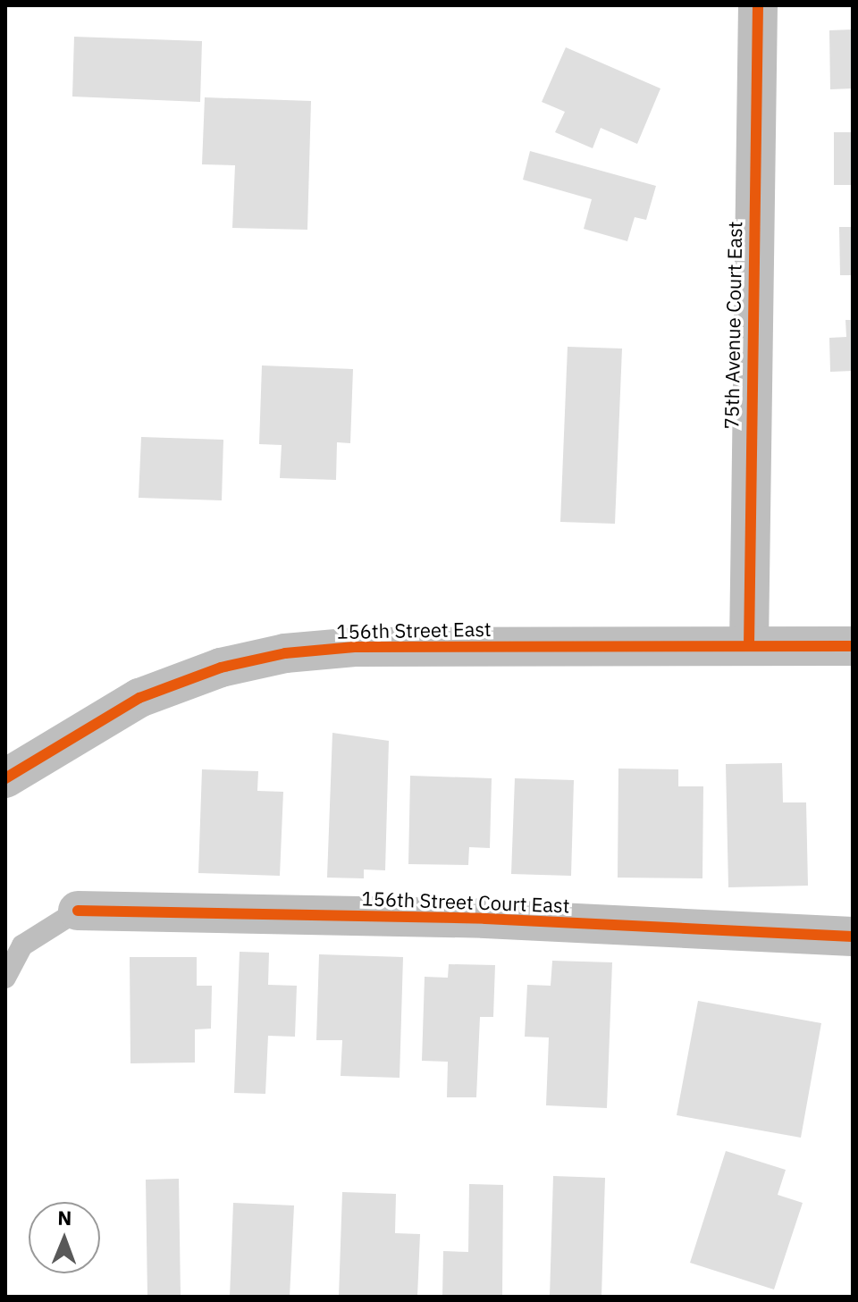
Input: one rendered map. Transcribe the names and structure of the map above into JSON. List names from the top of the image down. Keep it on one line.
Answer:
{"streets":{"street":["75th Avenue Court East","156th Street East","156th Street Court East"]},"crossings":[["75th Avenue Court East","156th Street East"]],"north":"top"}
